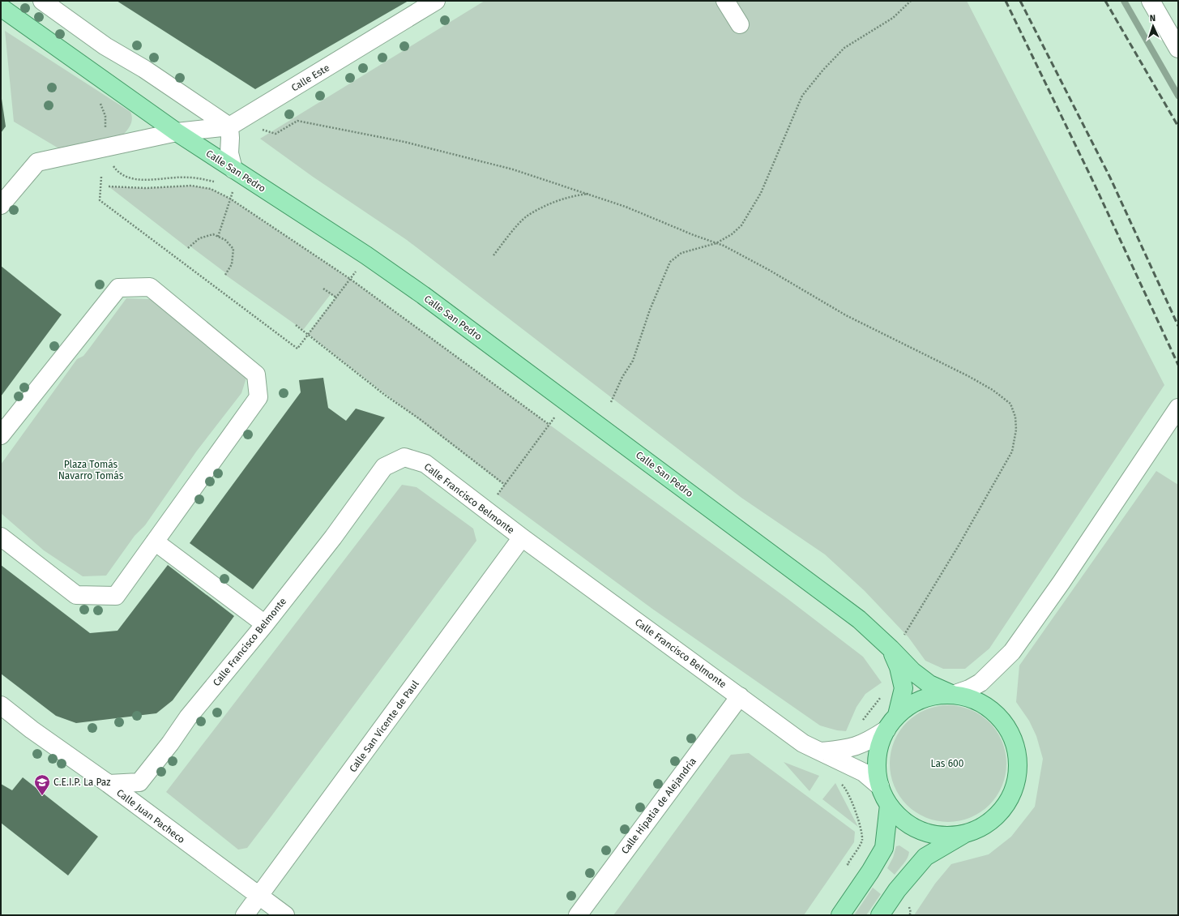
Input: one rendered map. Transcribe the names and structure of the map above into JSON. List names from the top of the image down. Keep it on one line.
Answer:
{"streets":{"main road":["Calle San Pedro"],"street":["Calle Este","Calle Francisco Belmonte","Calle San Vicente de Paul","Calle Hipatia de Alejandria","Calle Juan Pacheco"]},"crossings":[["Calle Este","Calle San Pedro"],["Calle Francisco Belmonte","Calle San Vicente de Paul"],["Calle Francisco Belmonte","Calle Hipatia de Alejandria"],["Calle Francisco Belmonte","Calle Juan Pacheco"],["Calle San Vicente de Paul","Calle Juan Pacheco"]],"parks":["Plaza Tomás Navarro Tomás","Las 600"],"places":{"school or university":["C.E.I.P. La Paz"]},"north":"top"}
